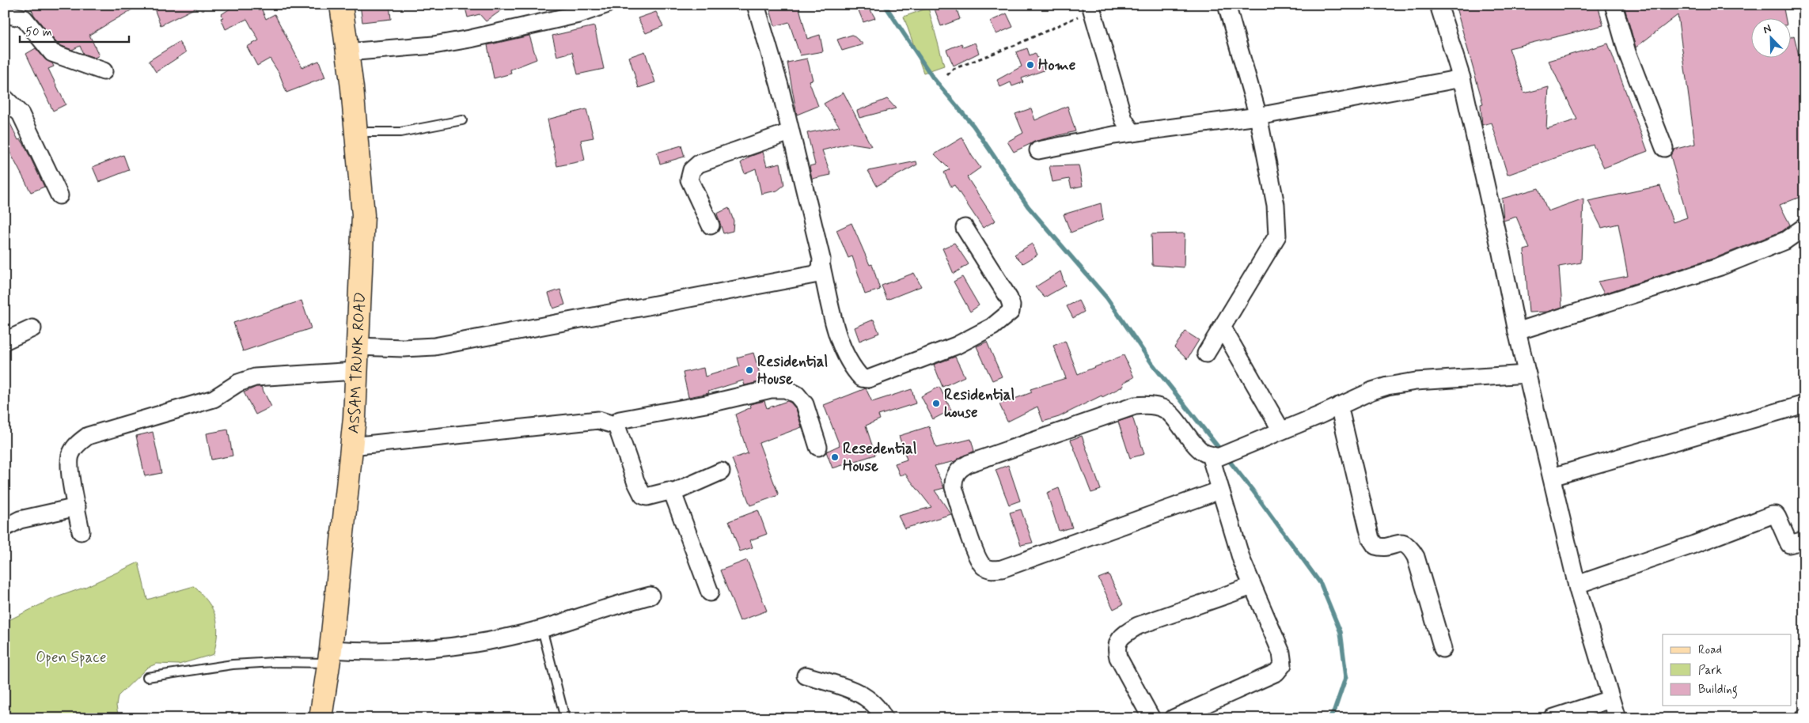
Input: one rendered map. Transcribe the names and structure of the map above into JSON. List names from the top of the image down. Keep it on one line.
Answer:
{"streets":{"main road":["ASSAM TRUNK ROAD"]},"parks":["Open Space"],"places":["Home","Residential House","Residential house","Resedential House"],"legend":["Road","Park","Building"],"scale_bar":"50 m","north":"top left"}
